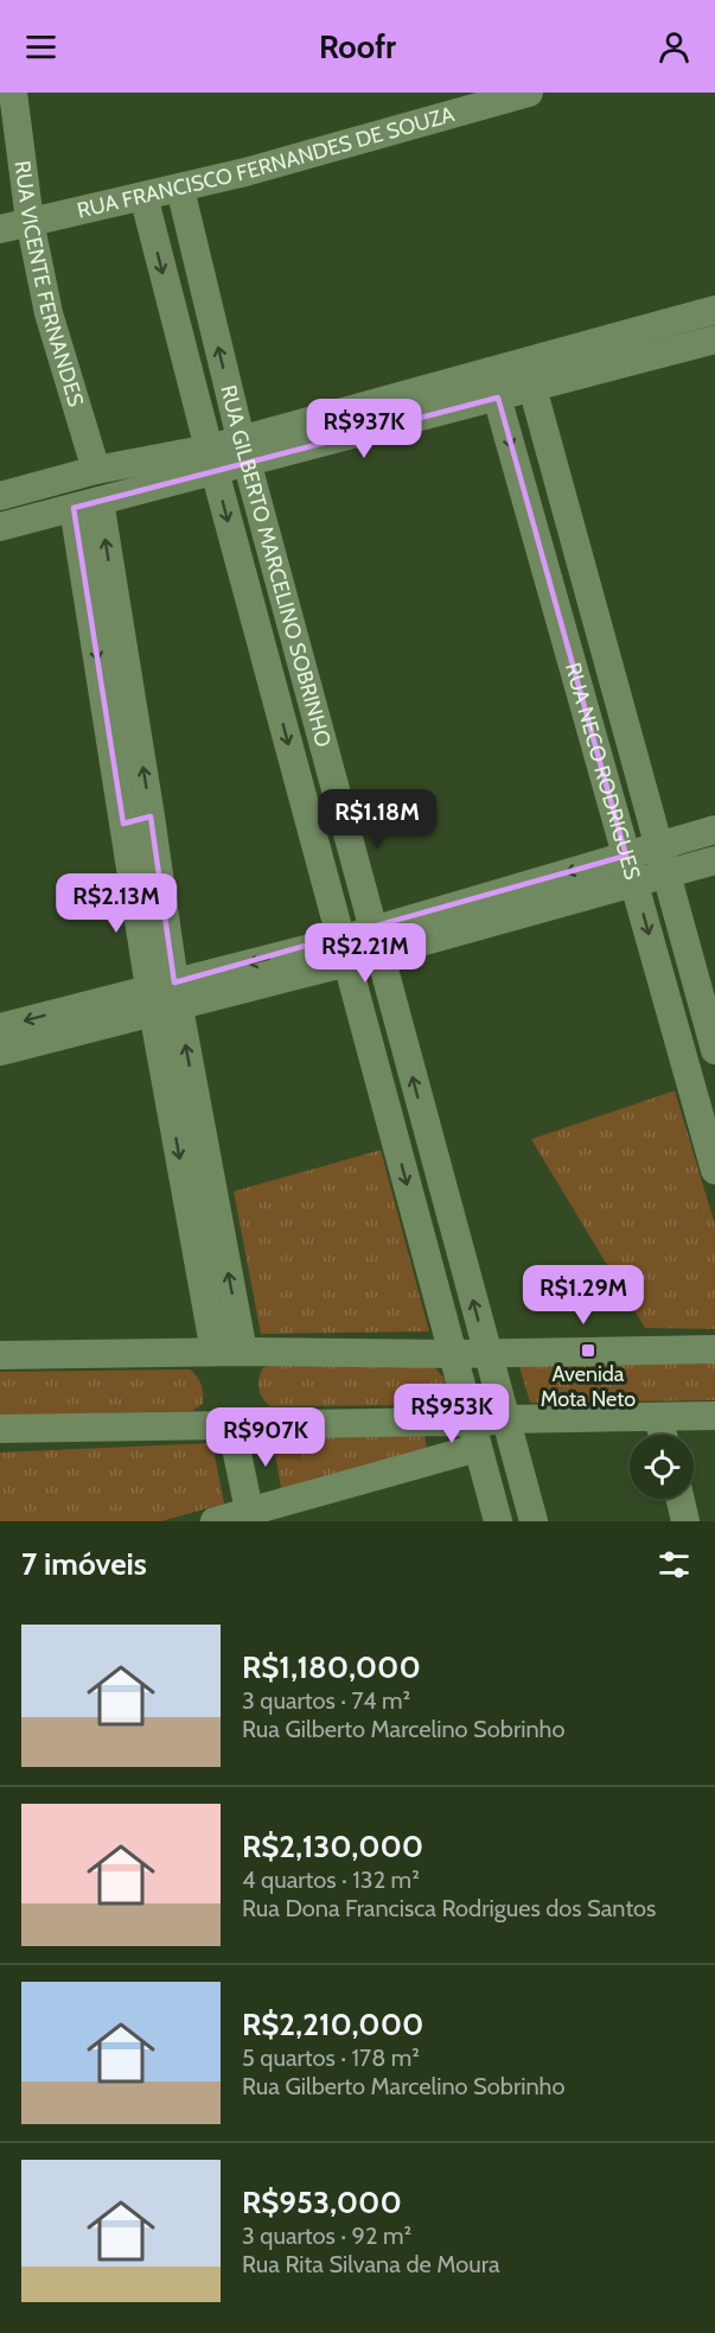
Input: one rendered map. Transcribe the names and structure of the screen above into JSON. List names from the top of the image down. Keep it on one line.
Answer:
{"streets":{"street":["RUA FRANCISCO FERNANDES DE SOUZA","RUA VICENTE FERNANDES","RUA GILBERTO MARCELINO SOBRINHO","RUA NECO RODRIGUES"]},"crossings":[["RUA FRANCISCO FERNANDES DE SOUZA","RUA VICENTE FERNANDES"],["RUA FRANCISCO FERNANDES DE SOUZA","RUA GILBERTO MARCELINO SOBRINHO"]],"places":{"transit":["Avenida Mota Neto"]},"page":{"header":"Roofr","price":["R$937K","R$1.18M","R$2.13M","R$2.21M","R$1.29M","R$953K","R$907K"],"heading":"7 imóveis","list":[{"name":"R$1,180,000","note":"3 quartos · 74 m² · Rua Gilberto Marcelino Sobrinho"},{"name":"R$2,130,000","note":"4 quartos · 132 m² · Rua Dona Francisca Rodrigues dos Santos"},{"name":"R$2,210,000","note":"5 quartos · 178 m² · Rua Gilberto Marcelino Sobrinho"},{"name":"R$953,000","note":"3 quartos · 92 m² · Rua Rita Silvana de Moura"}]}}
